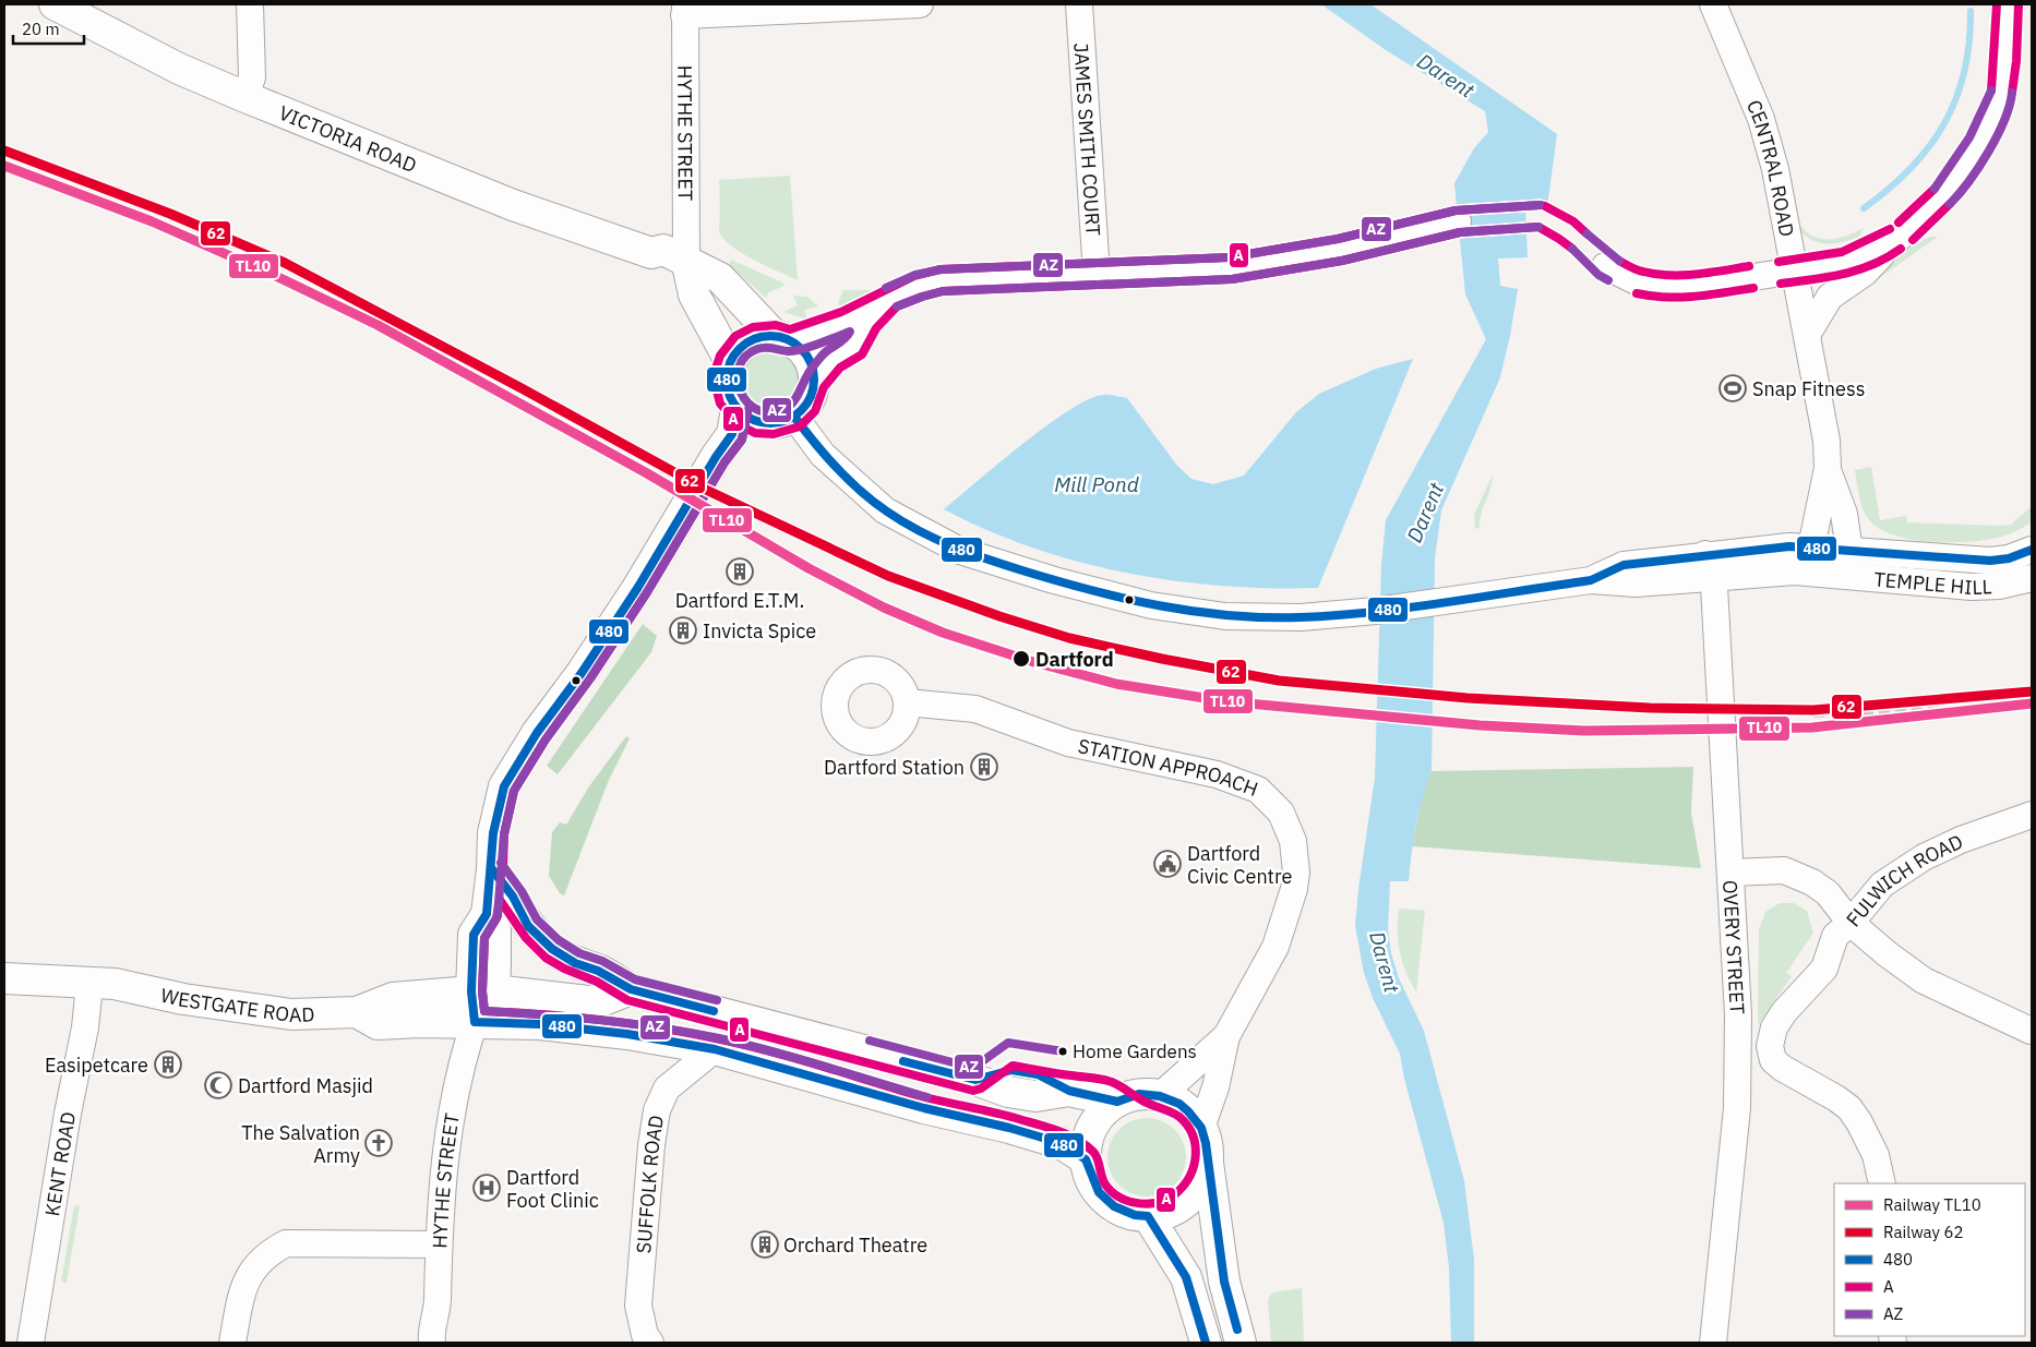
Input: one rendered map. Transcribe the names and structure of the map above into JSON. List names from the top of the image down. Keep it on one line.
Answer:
{"streets":{"main road":["HYTHE STREET","VICTORIA ROAD","WESTGATE ROAD"],"street":["JAMES SMITH COURT","CENTRAL ROAD","TEMPLE HILL","STATION APPROACH","FULWICH ROAD","OVERY STREET","KENT ROAD","SUFFOLK ROAD"]},"crossings":[["HYTHE STREET","VICTORIA ROAD"],["HYTHE STREET","WESTGATE ROAD"],["CENTRAL ROAD","TEMPLE HILL"],["TEMPLE HILL","OVERY STREET"],["FULWICH ROAD","OVERY STREET"],["WESTGATE ROAD","KENT ROAD"]],"water":["Darent","Mill Pond"],"places":{"sports":["Snap Fitness"],"building":["Dartford E.T.M.","Invicta Spice","Dartford Station","Easipetcare","Orchard Theatre"],"other":["Dartford","Home Gardens"],"public building":["Dartford Civic Centre"],"mosque":["Dartford Masjid"],"church":["The Salvation Army"],"hospital":["Dartford Foot Clinic"]},"lines":["transit line A","transit line AZ","rail line 62","rail line TL10","transit line 480"],"legend":["Railway TL10","Railway 62","480","A","AZ"],"scale_bar":"20 m"}
